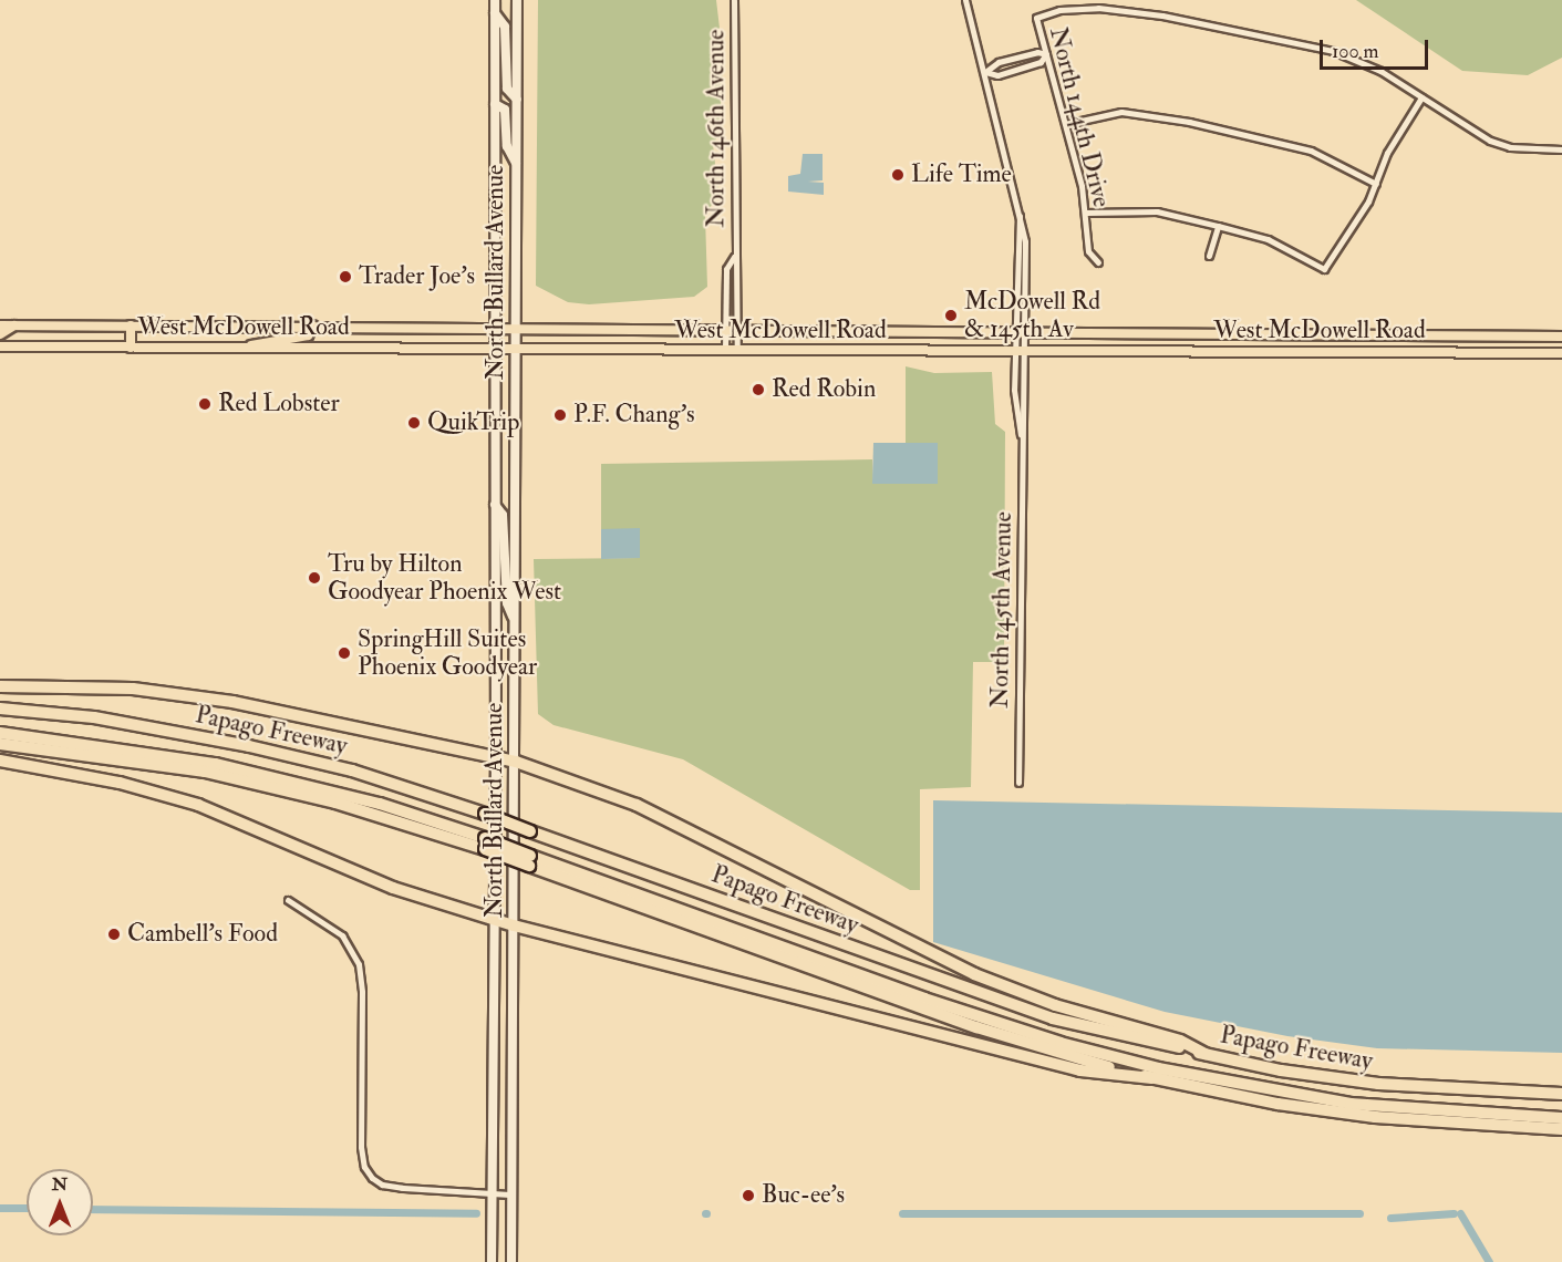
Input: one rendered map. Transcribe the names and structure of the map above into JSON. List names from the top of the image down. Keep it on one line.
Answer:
{"streets":{"highway":["Papago Freeway"],"main road":["North Bullard Avenue","West McDowell Road"],"street":["North 144th Drive","North 146th Avenue","North 145th Avenue"]},"crossings":[["North 146th Avenue","West McDowell Road"],["North Bullard Avenue","West McDowell Road"],["West McDowell Road","North 145th Avenue"]],"places":["Life Time","Trader Joe's","McDowell Rd & 145th Av","Red Robin","Red Lobster","P.F. Chang's","QuikTrip","Tru by Hilton Goodyear Phoenix West","SpringHill Suites Phoenix Goodyear","Cambell's Food","Buc-ee's"],"scale_bar":"100 m","north":"top"}
